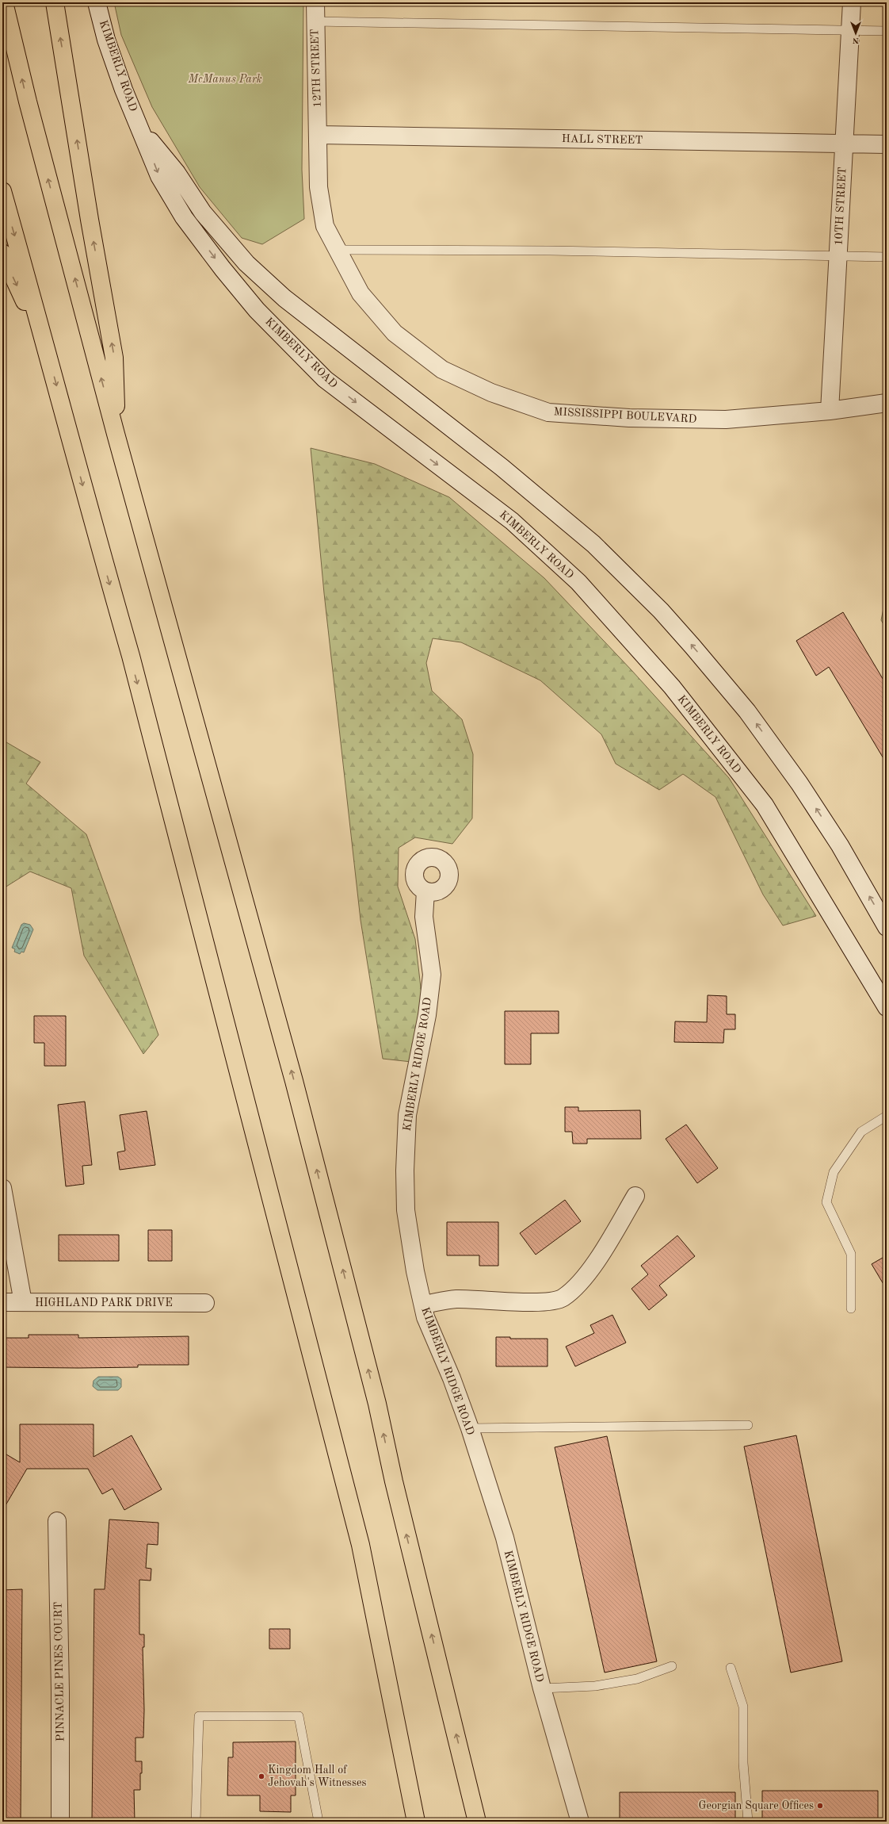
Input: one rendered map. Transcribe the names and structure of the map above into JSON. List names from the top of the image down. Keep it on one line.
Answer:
{"streets":{"street":["KIMBERLY ROAD","12TH STREET","HALL STREET","10TH STREET","MISSISSIPPI BOULEVARD","KIMBERLY RIDGE ROAD","HIGHLAND PARK DRIVE","PINNACLE PINES COURT"]},"crossings":[["12TH STREET","HALL STREET"],["12TH STREET","MISSISSIPPI BOULEVARD"],["HALL STREET","10TH STREET"],["HALL STREET","MISSISSIPPI BOULEVARD"],["10TH STREET","MISSISSIPPI BOULEVARD"]],"parks":["McManus Park"],"places":["Kingdom Hall of Jehovah's Witnesses","Georgian Square Offices"],"north":"bottom"}
